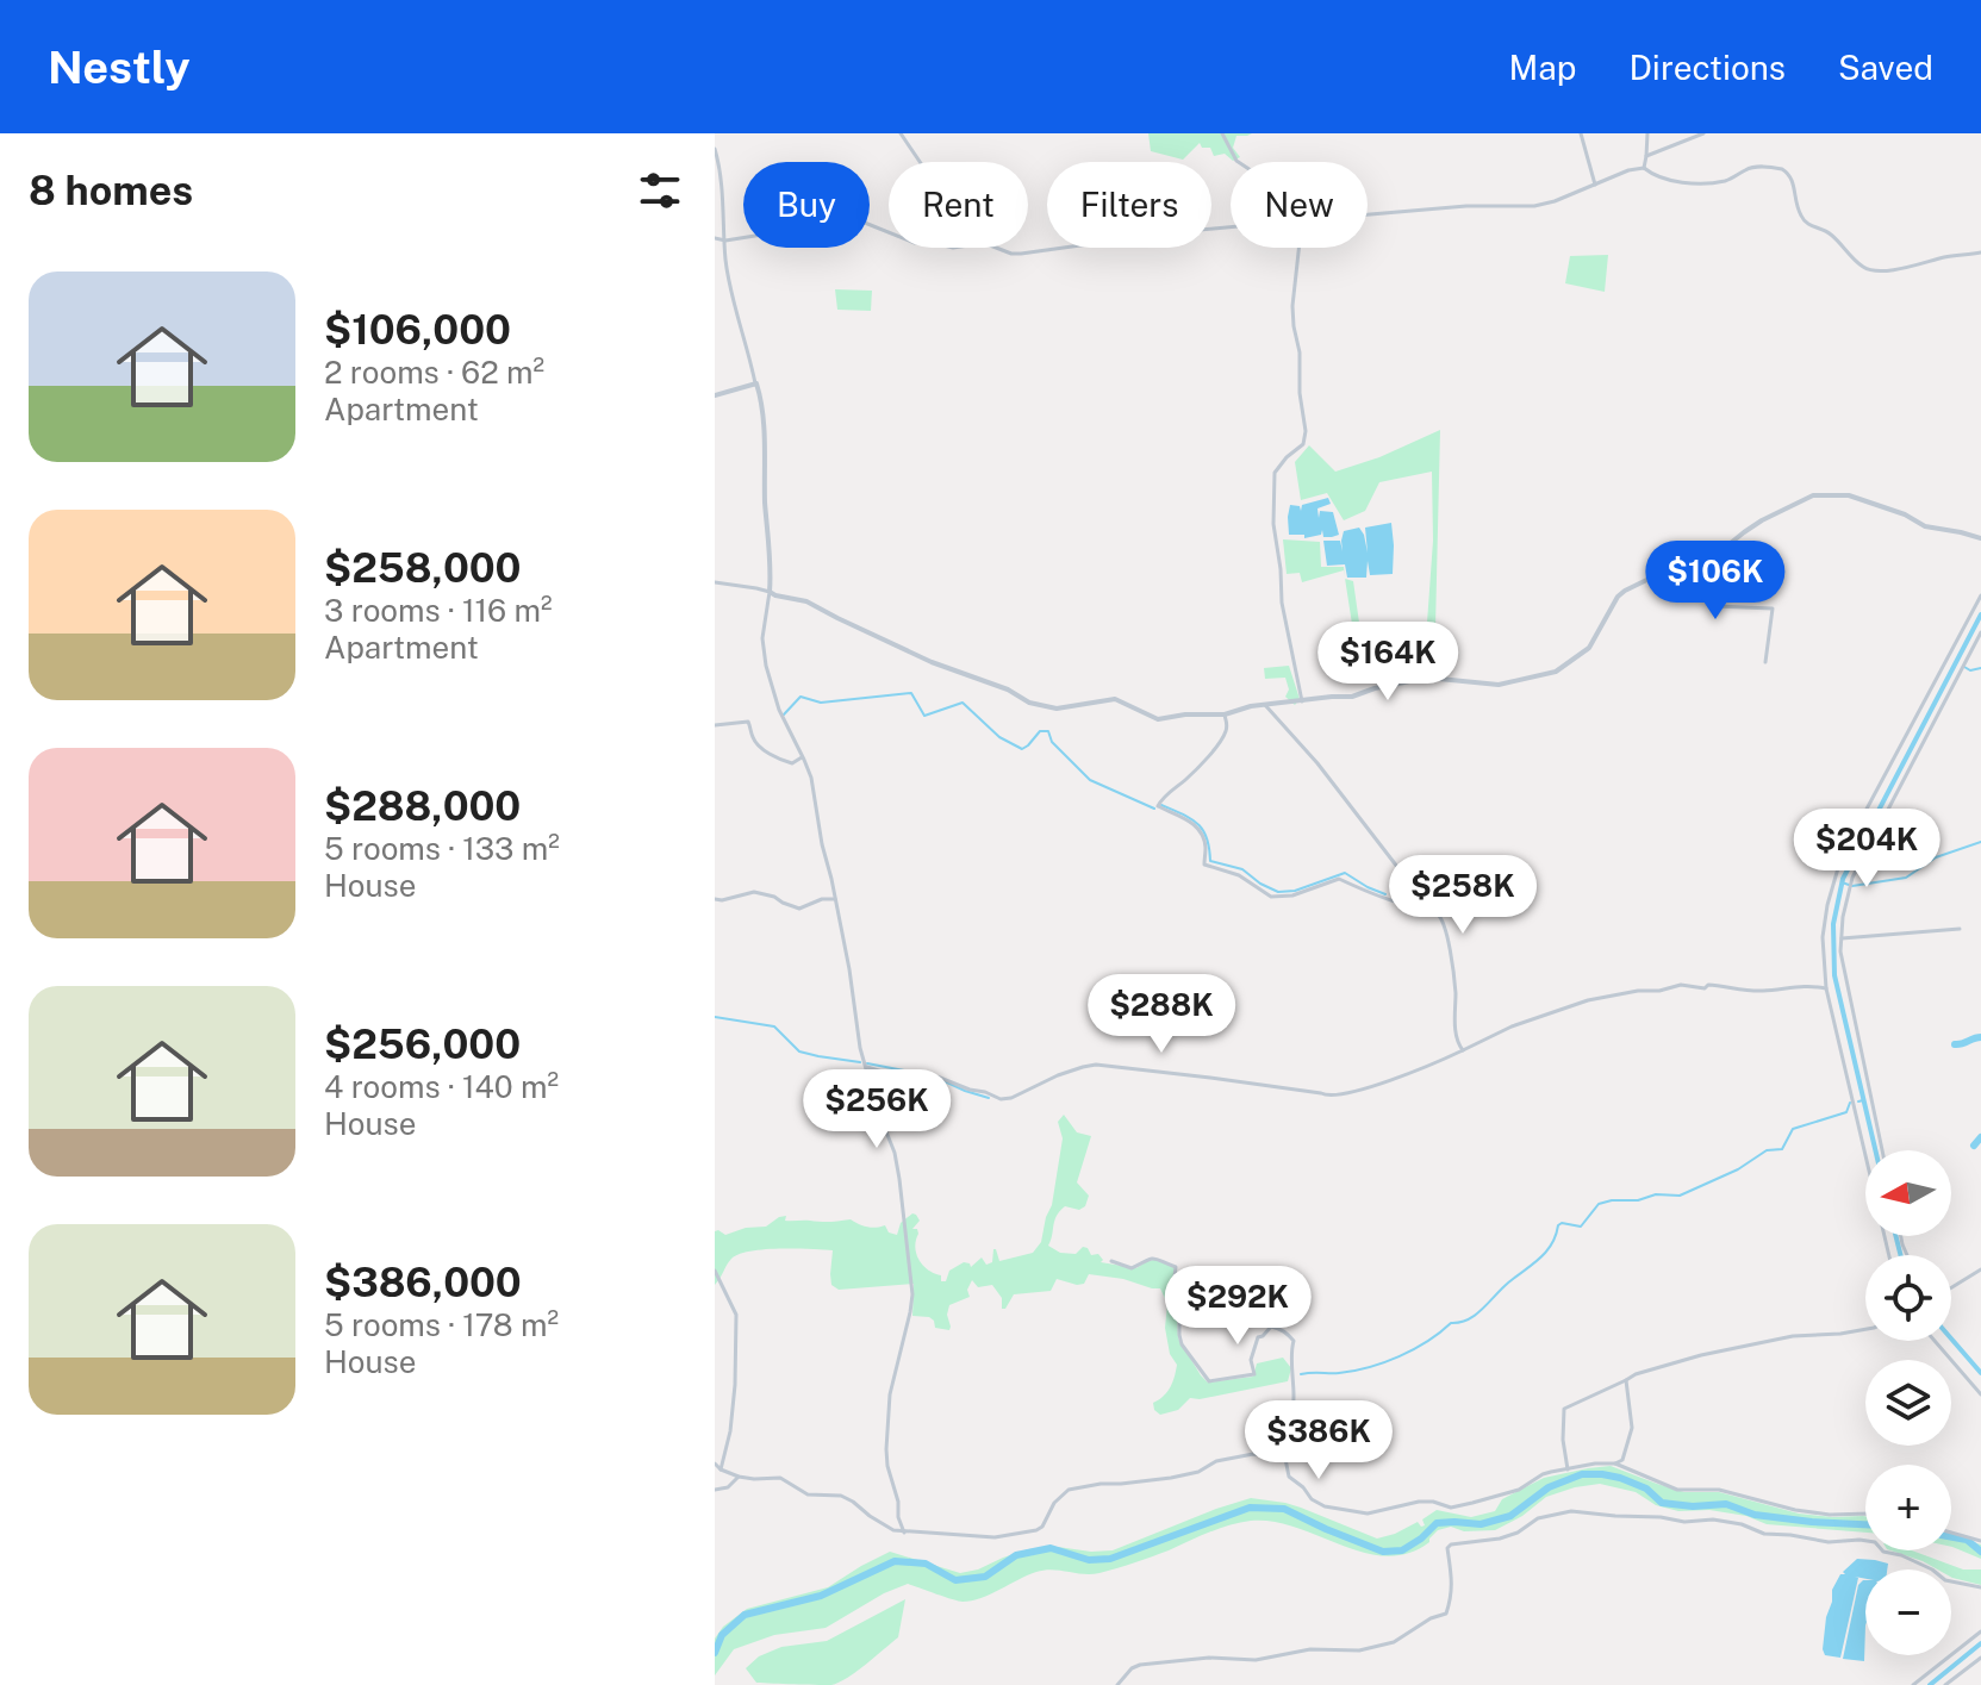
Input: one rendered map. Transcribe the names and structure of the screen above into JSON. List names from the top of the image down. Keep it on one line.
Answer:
{"north":"left","page":{"header":"Nestly","nav":["Map","Directions","Saved"],"heading":"8 homes","chip":["Buy","Rent","Filters","New"],"list":[{"name":"$106,000","note":"2 rooms · 62 m² · Apartment"},{"name":"$258,000","note":"3 rooms · 116 m² · Apartment"},{"name":"$288,000","note":"5 rooms · 133 m² · House"},{"name":"$256,000","note":"4 rooms · 140 m² · House"},{"name":"$386,000","note":"5 rooms · 178 m² · House"}],"price":["$106K","$164K","$204K","$258K","$288K","$256K","$292K","$386K"],"map_buttons":["+","−"]}}
